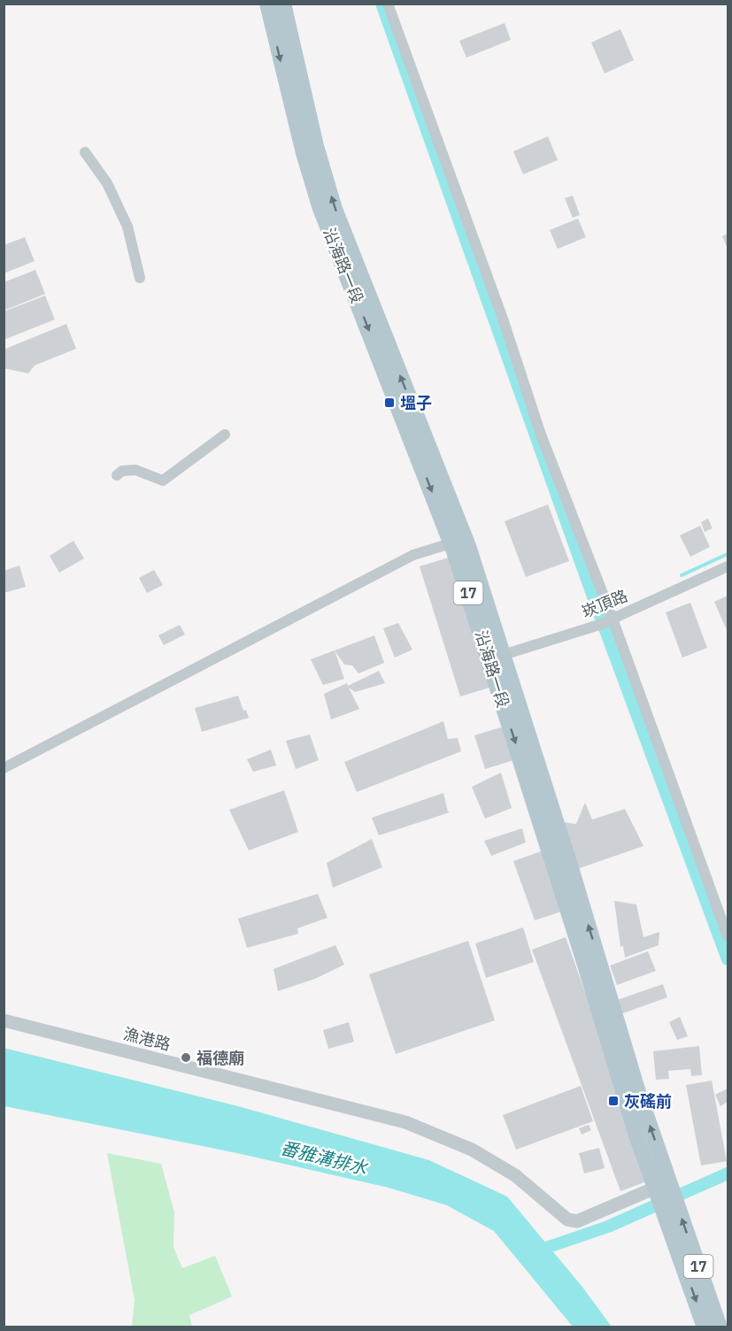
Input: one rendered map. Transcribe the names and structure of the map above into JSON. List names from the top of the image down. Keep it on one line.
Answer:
{"streets":{"main road":["沿海路一段","17"],"street":["崁頂路","漁港路"]},"crossings":[["沿海路一段","17"],["沿海路一段","崁頂路"],["沿海路一段","漁港路"],["17","漁港路"]],"water":["番雅溝排水"],"places":{"transit":["塭子","灰磘前"],"other":["福德廟"]}}
